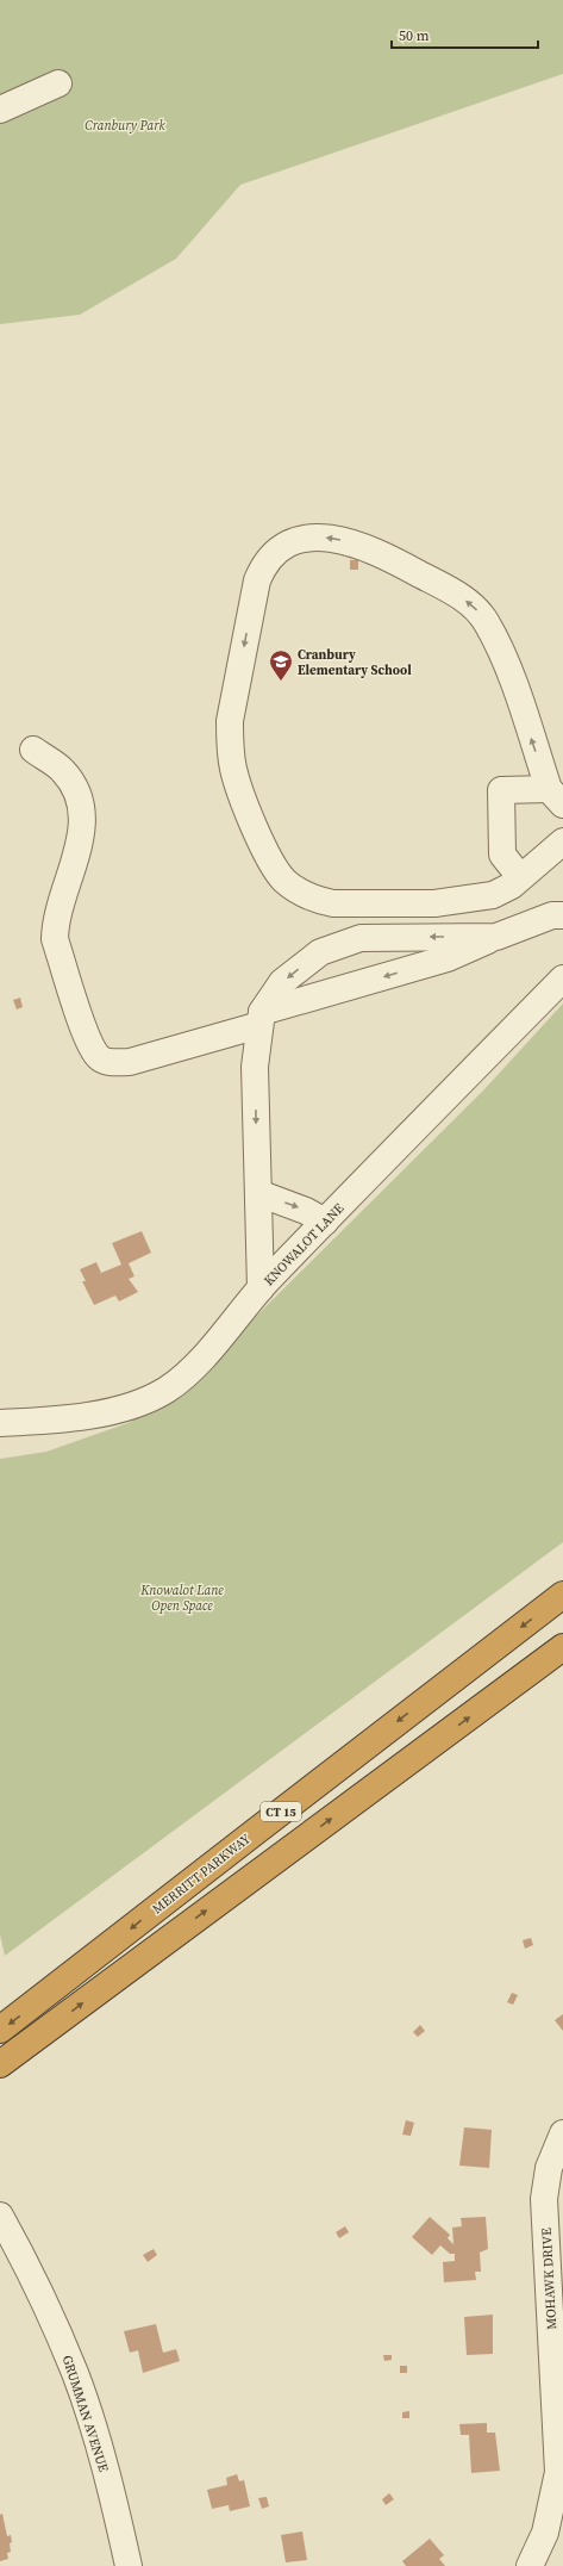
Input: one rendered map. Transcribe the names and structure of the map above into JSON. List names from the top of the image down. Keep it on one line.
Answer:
{"streets":{"highway":["CT 15","MERRITT PARKWAY"],"street":["KNOWALOT LANE","MOHAWK DRIVE","GRUMMAN AVENUE"]},"parks":["Cranbury Park","Knowalot Lane Open Space"],"places":{"school or university":["Cranbury Elementary School"]},"scale_bar":"50 m"}
